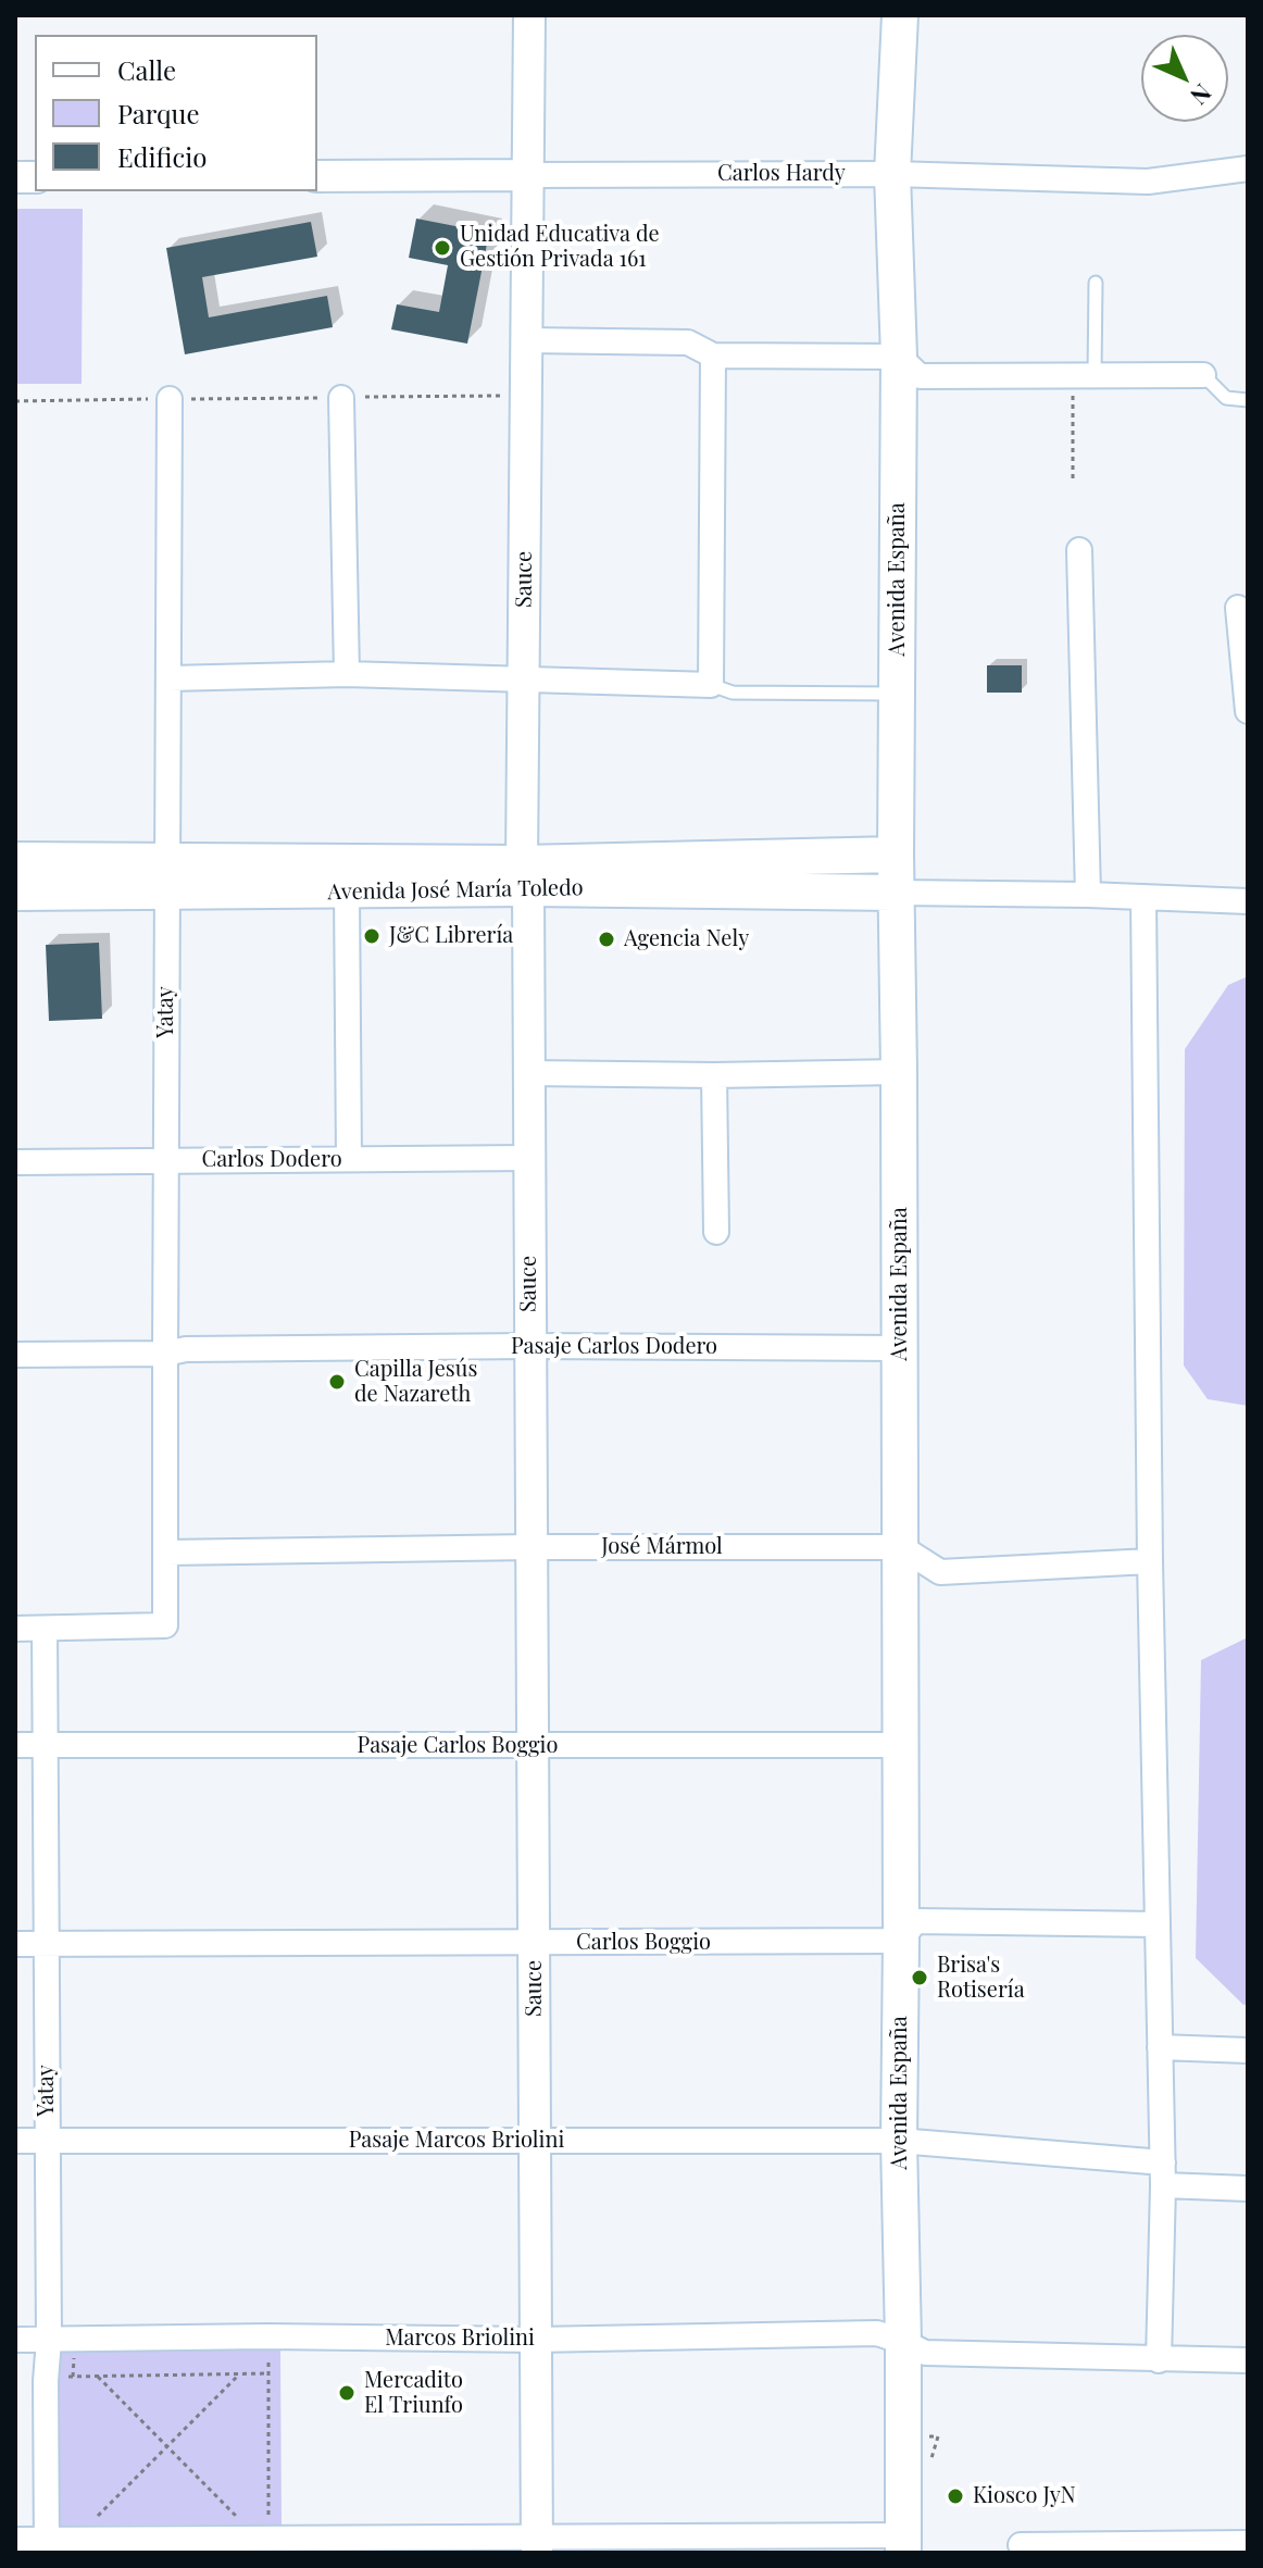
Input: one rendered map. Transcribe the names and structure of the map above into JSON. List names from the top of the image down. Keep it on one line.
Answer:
{"streets":{"main road":["Avenida España","Avenida José María Toledo"],"street":["Carlos Hardy","Sauce","Yatay","Carlos Dodero","Pasaje Carlos Dodero","José Mármol","Pasaje Carlos Boggio","Carlos Boggio","Pasaje Marcos Briolini","Marcos Briolini"]},"crossings":[["Carlos Hardy","Sauce"],["Carlos Hardy","Avenida España"],["Sauce","Avenida José María Toledo"],["Sauce","Carlos Dodero"],["Sauce","Pasaje Carlos Dodero"],["Sauce","José Mármol"],["Sauce","Pasaje Carlos Boggio"],["Sauce","Carlos Boggio"],["Sauce","Pasaje Marcos Briolini"],["Sauce","Marcos Briolini"],["Avenida España","Avenida José María Toledo"],["Avenida España","Pasaje Carlos Dodero"],["Avenida España","José Mármol"],["Avenida España","Pasaje Carlos Boggio"],["Avenida España","Carlos Boggio"],["Avenida España","Pasaje Marcos Briolini"],["Avenida España","Marcos Briolini"],["Avenida José María Toledo","Yatay"],["Yatay","Carlos Dodero"],["Yatay","Pasaje Carlos Dodero"],["Yatay","José Mármol"],["Yatay","Pasaje Carlos Boggio"],["Yatay","Carlos Boggio"],["Yatay","Pasaje Marcos Briolini"],["Yatay","Marcos Briolini"]],"places":["Unidad Educativa de Gestión Privada 161","J&C Librería","Agencia Nely","Capilla Jesús de Nazareth","Brisa's Rotisería","Mercadito El Triunfo","Kiosco JyN"],"legend":["Calle","Parque","Edificio"],"north":"bottom right"}
